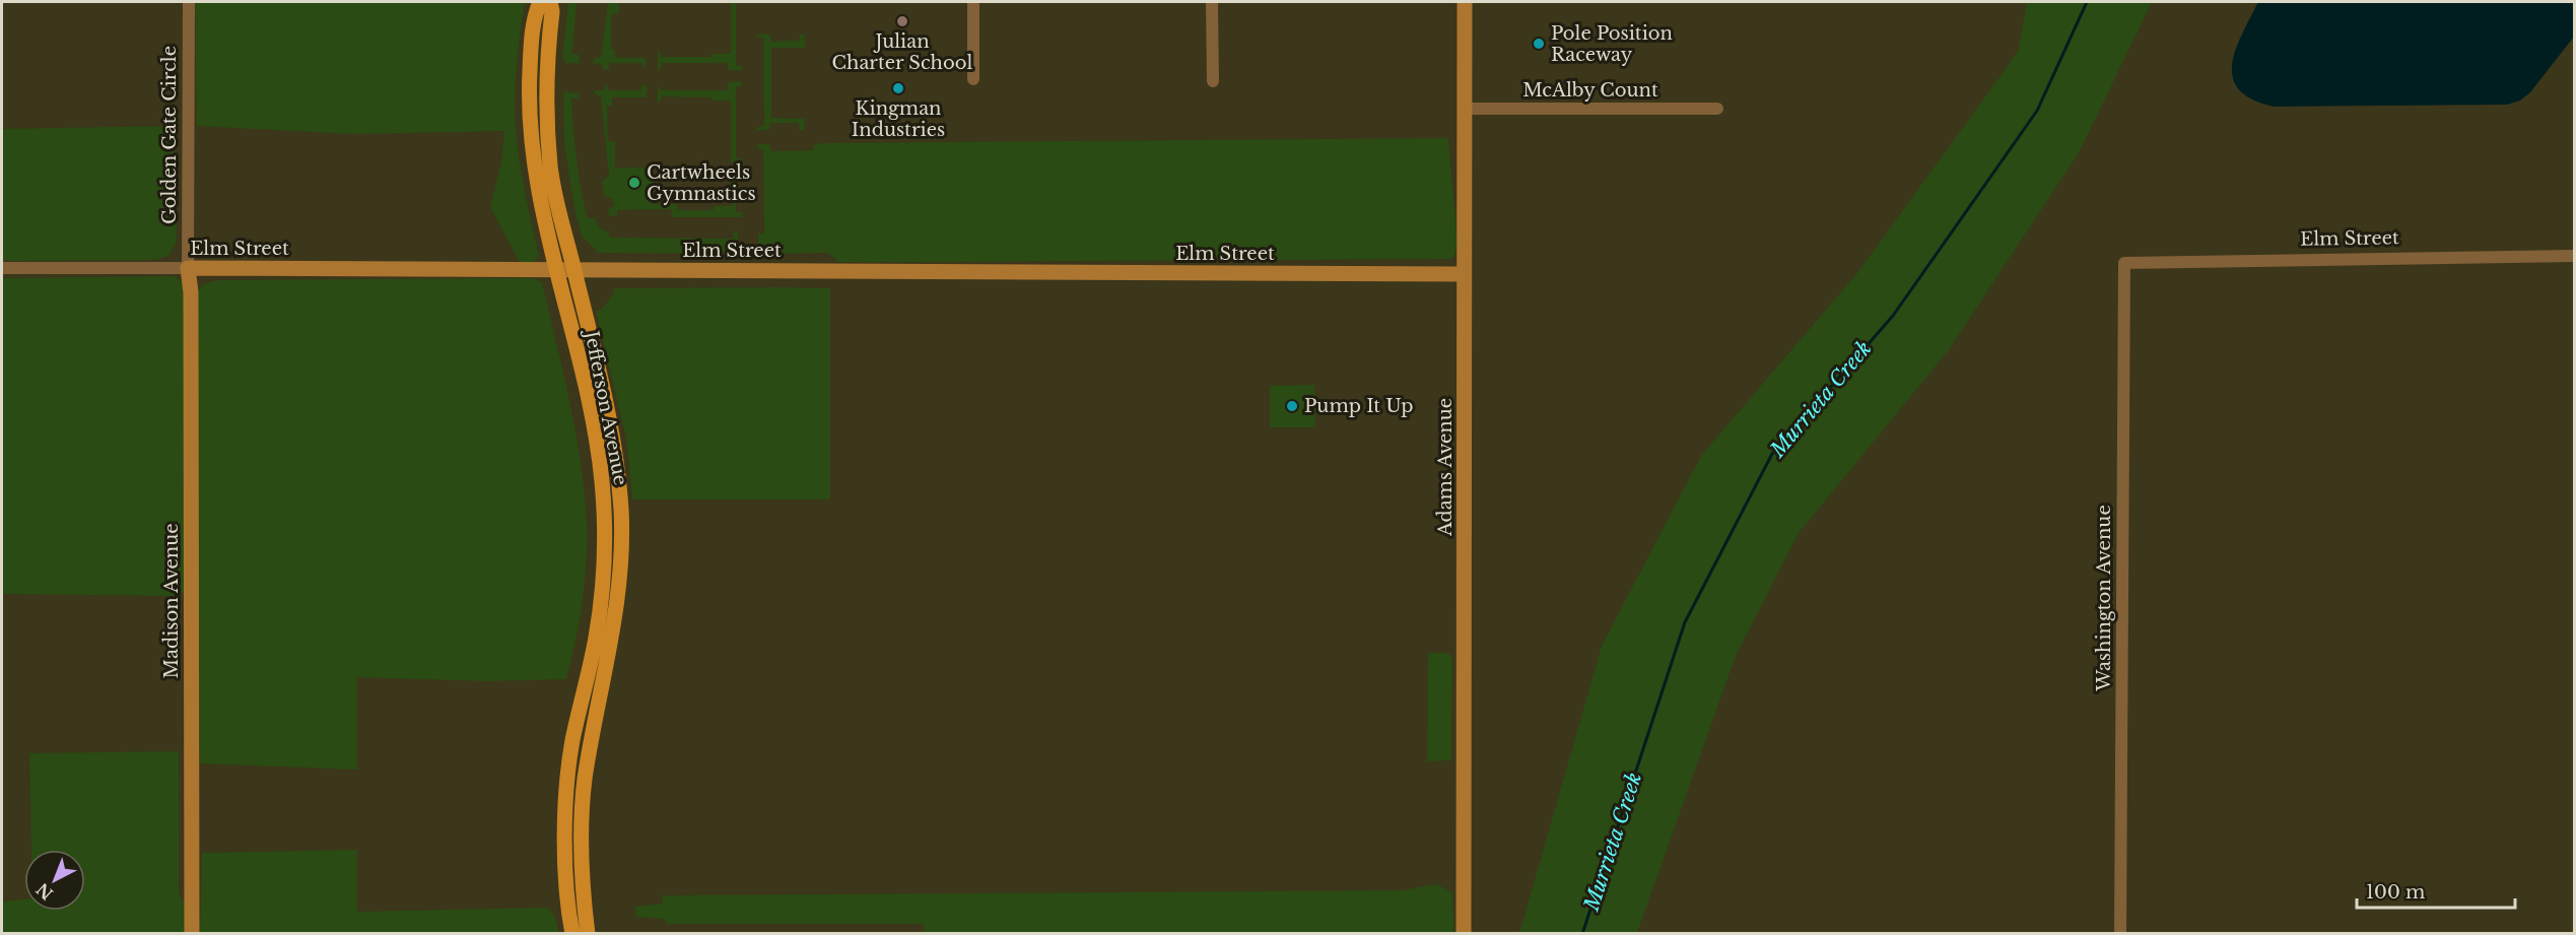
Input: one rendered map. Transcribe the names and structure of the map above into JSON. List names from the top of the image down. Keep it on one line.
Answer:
{"streets":{"main road":["Jefferson Avenue"],"street":["McAlby Count","Golden Gate Circle","Elm Street","Adams Avenue","Washington Avenue","Madison Avenue"]},"crossings":[["McAlby Count","Adams Avenue"],["Golden Gate Circle","Elm Street"],["Golden Gate Circle","Madison Avenue"],["Elm Street","Jefferson Avenue"],["Elm Street","Adams Avenue"],["Elm Street","Washington Avenue"],["Elm Street","Madison Avenue"]],"water":["Murrieta Creek"],"places":["Julian Charter School","Pole Position Raceway","Kingman Industries","Cartwheels Gymnastics","Pump It Up"],"scale_bar":"100 m","north":"bottom left"}
